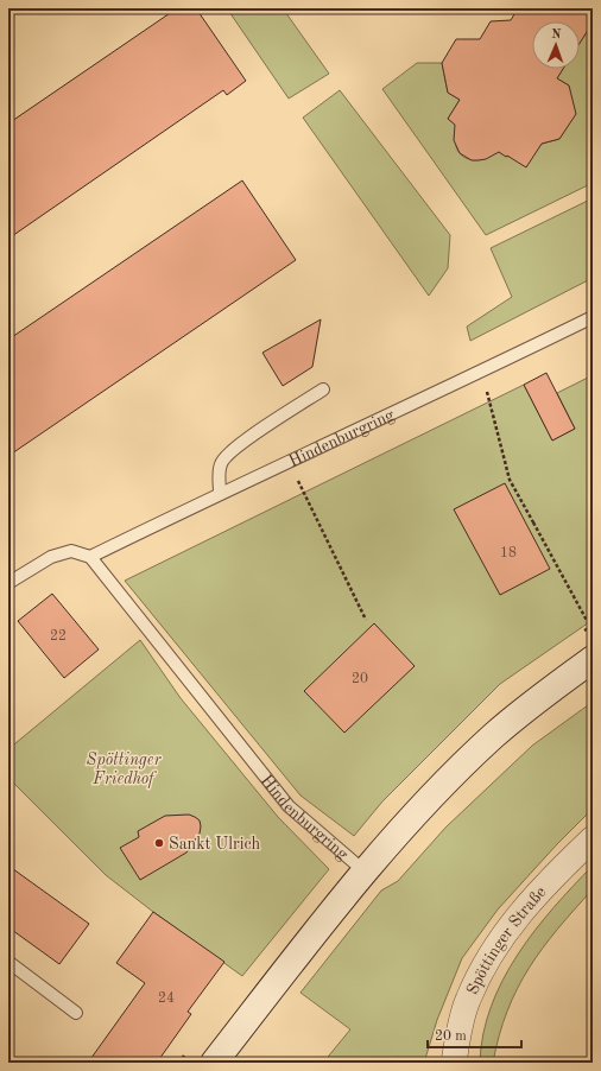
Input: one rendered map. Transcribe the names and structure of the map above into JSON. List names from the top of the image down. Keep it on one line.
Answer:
{"streets":{"main road":["Hindenburgring"],"street":["Spöttinger Straße"]},"parks":["Spöttinger Friedhof"],"places":["Sankt Ulrich"],"house_numbers":["18","22","20","24"],"scale_bar":"20 m","north":"top"}
